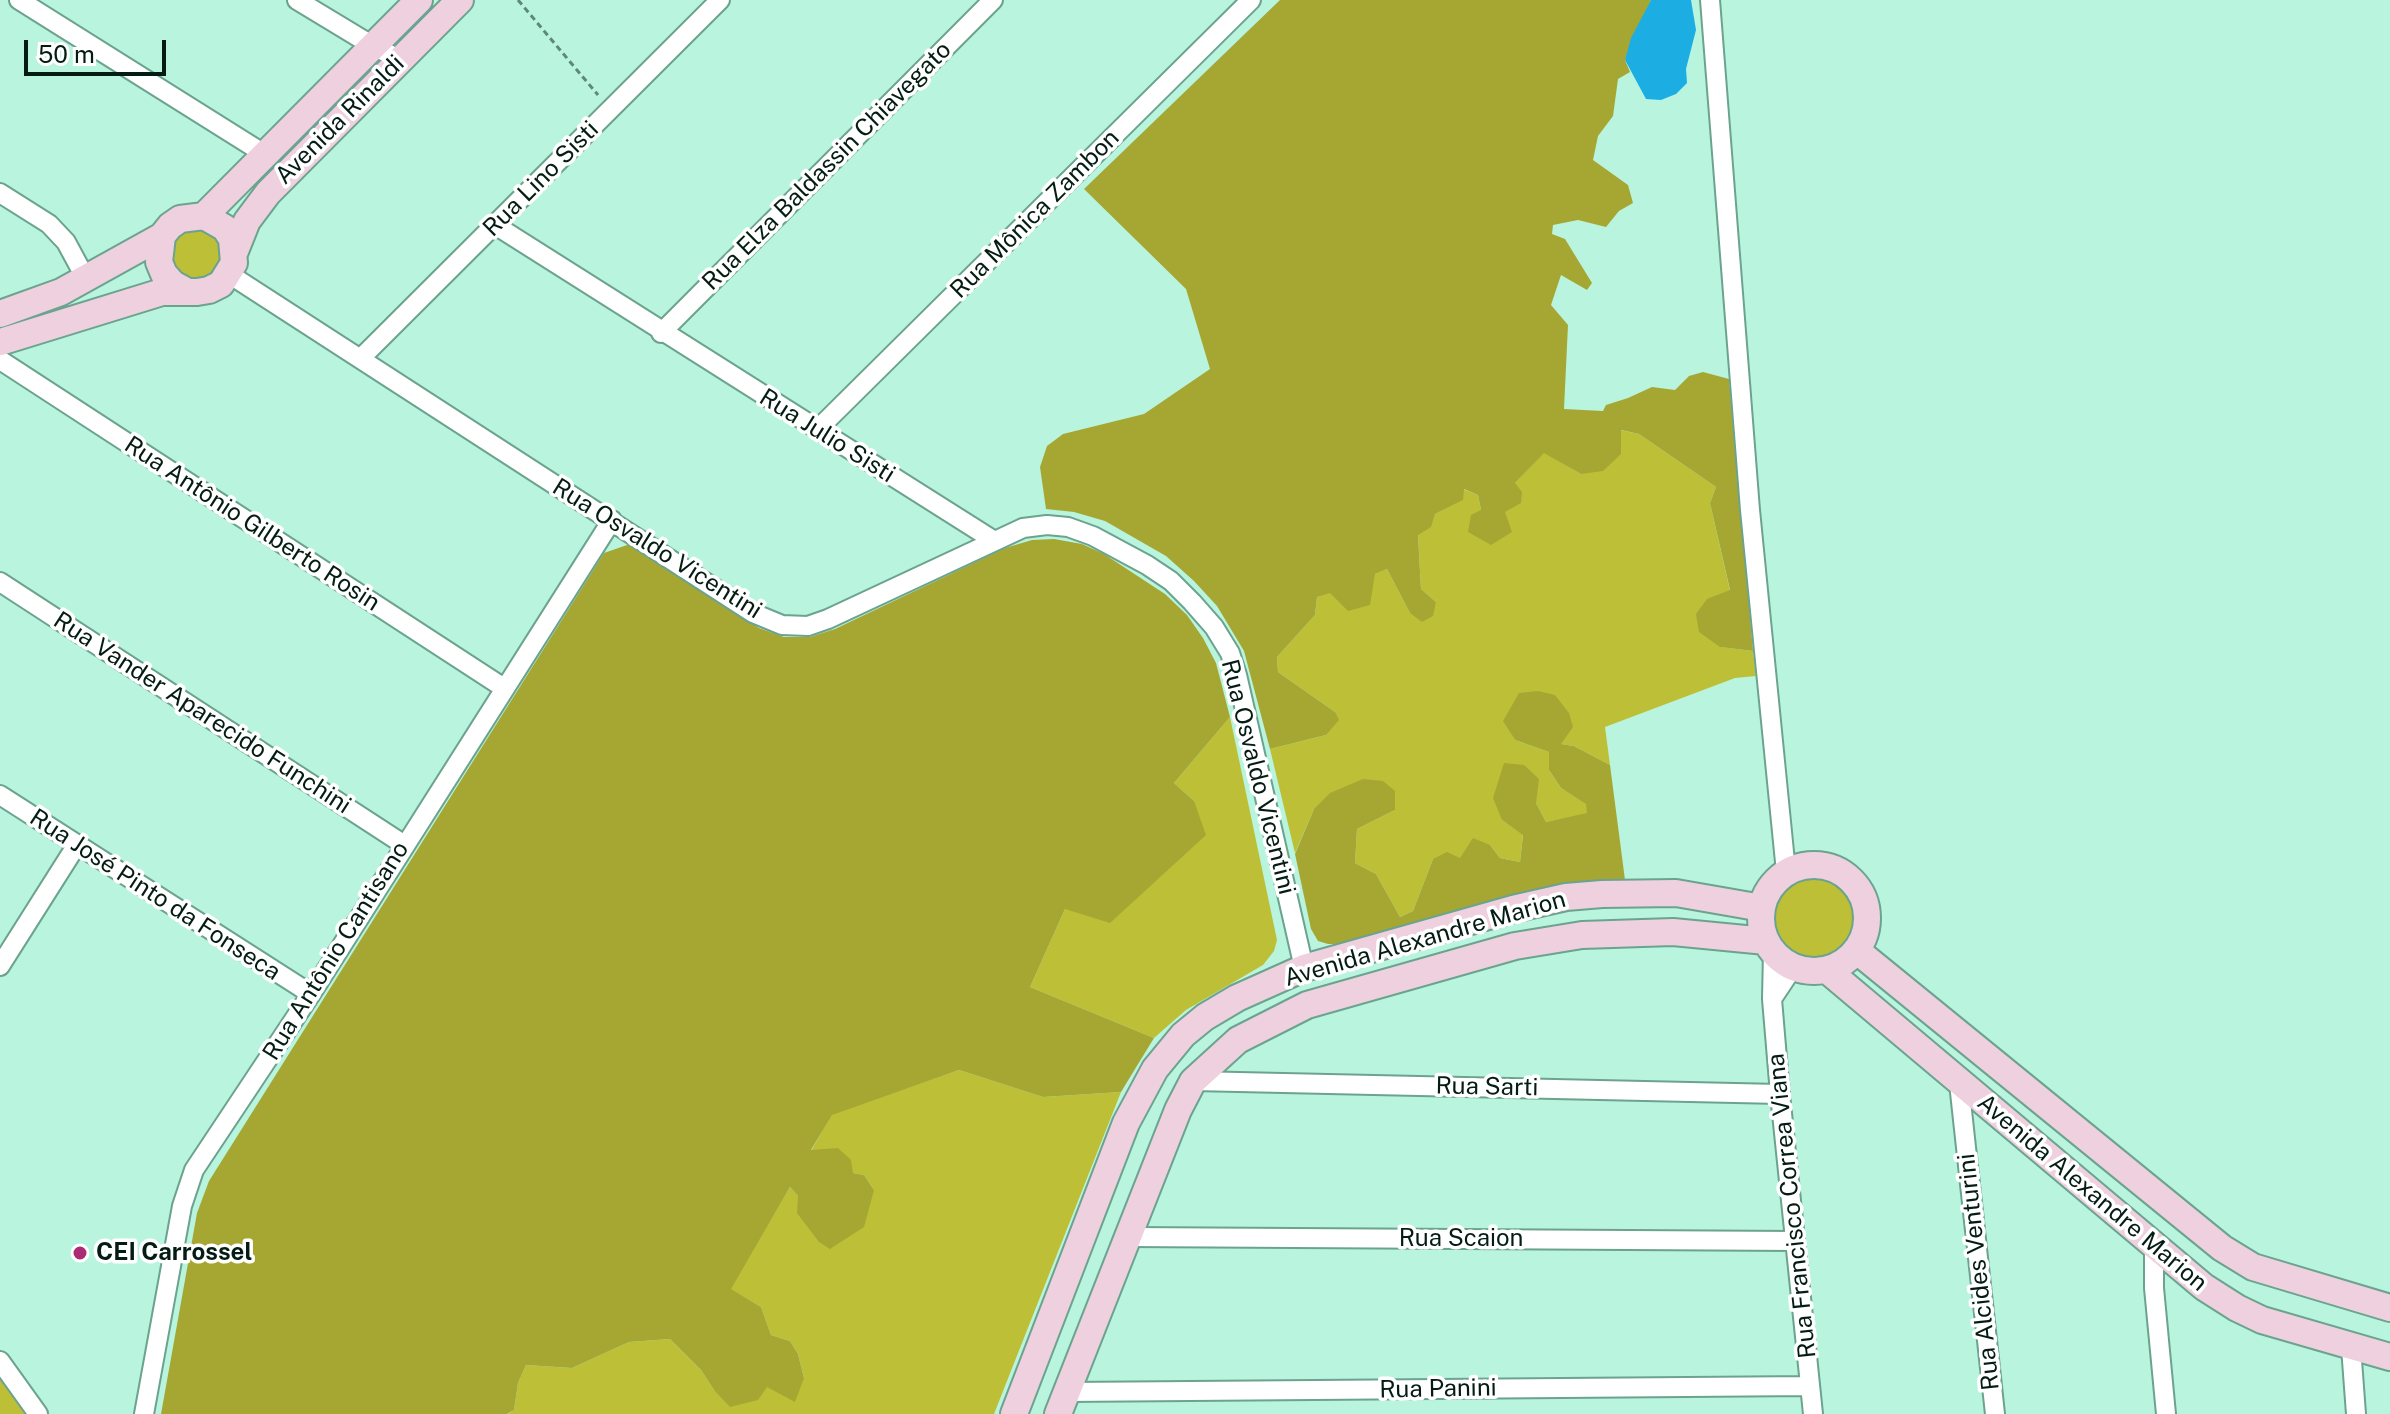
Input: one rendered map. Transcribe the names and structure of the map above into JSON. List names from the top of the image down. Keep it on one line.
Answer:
{"streets":{"street":["Avenida Rinaldi","Rua Elza Baldassin Chiavegato","Rua Lino Sisti","Rua Mônica Zambon","Rua Julio Sisti","Rua Antônio Gilberto Rosin","Rua Osvaldo Vicentini","Rua Vander Aparecido Funchini","Rua José Pinto da Fonseca","Avenida Alexandre Marion","Rua Antônio Cantisano","Rua Sarti","Rua Francisco Correa Viana","Rua Scaion","Rua Alcides Venturini","Rua Panini"]},"crossings":[["Avenida Rinaldi","Rua Osvaldo Vicentini"],["Rua Elza Baldassin Chiavegato","Rua Julio Sisti"],["Rua Lino Sisti","Rua Julio Sisti"],["Rua Lino Sisti","Rua Osvaldo Vicentini"],["Rua Mônica Zambon","Rua Julio Sisti"],["Rua Julio Sisti","Rua Osvaldo Vicentini"],["Rua Antônio Gilberto Rosin","Rua Antônio Cantisano"],["Rua Osvaldo Vicentini","Avenida Alexandre Marion"],["Rua Osvaldo Vicentini","Rua Antônio Cantisano"],["Rua Vander Aparecido Funchini","Rua Antônio Cantisano"],["Rua José Pinto da Fonseca","Rua Antônio Cantisano"],["Avenida Alexandre Marion","Rua Sarti"],["Avenida Alexandre Marion","Rua Francisco Correa Viana"],["Avenida Alexandre Marion","Rua Scaion"],["Avenida Alexandre Marion","Rua Alcides Venturini"],["Avenida Alexandre Marion","Rua Panini"],["Rua Sarti","Rua Francisco Correa Viana"],["Rua Francisco Correa Viana","Rua Scaion"],["Rua Francisco Correa Viana","Rua Panini"]],"places":["CEI Carrossel"],"scale_bar":"50 m"}
